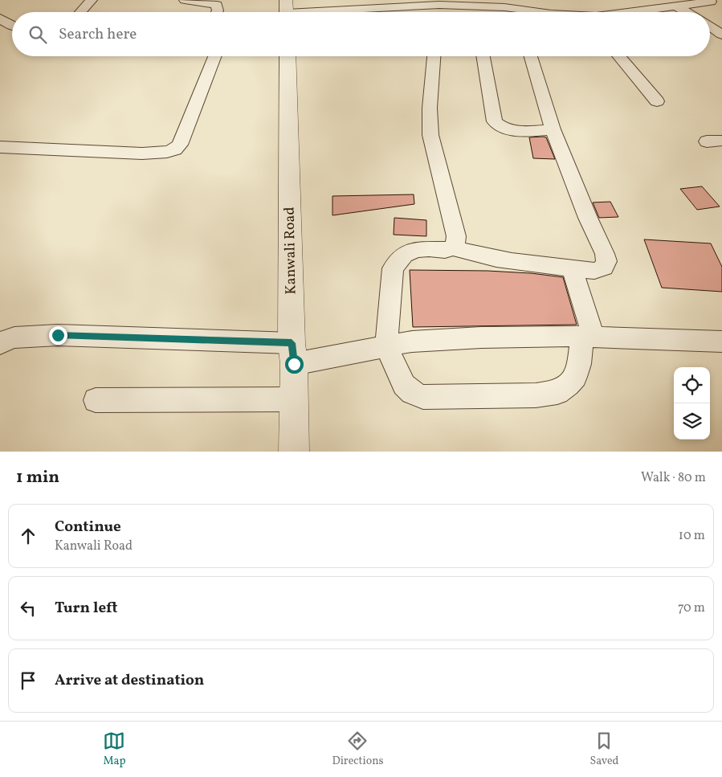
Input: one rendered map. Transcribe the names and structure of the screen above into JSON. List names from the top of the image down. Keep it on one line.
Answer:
{"streets":{"street":["Kanwali Road"]},"page":{"search":"Search here","heading":["1 min","Walk · 80 m"],"list":[["Continue","Kanwali Road","10 m"],["Turn left","70 m"],"Arrive at destination"],"nav":["Map","Directions","Saved"]}}
